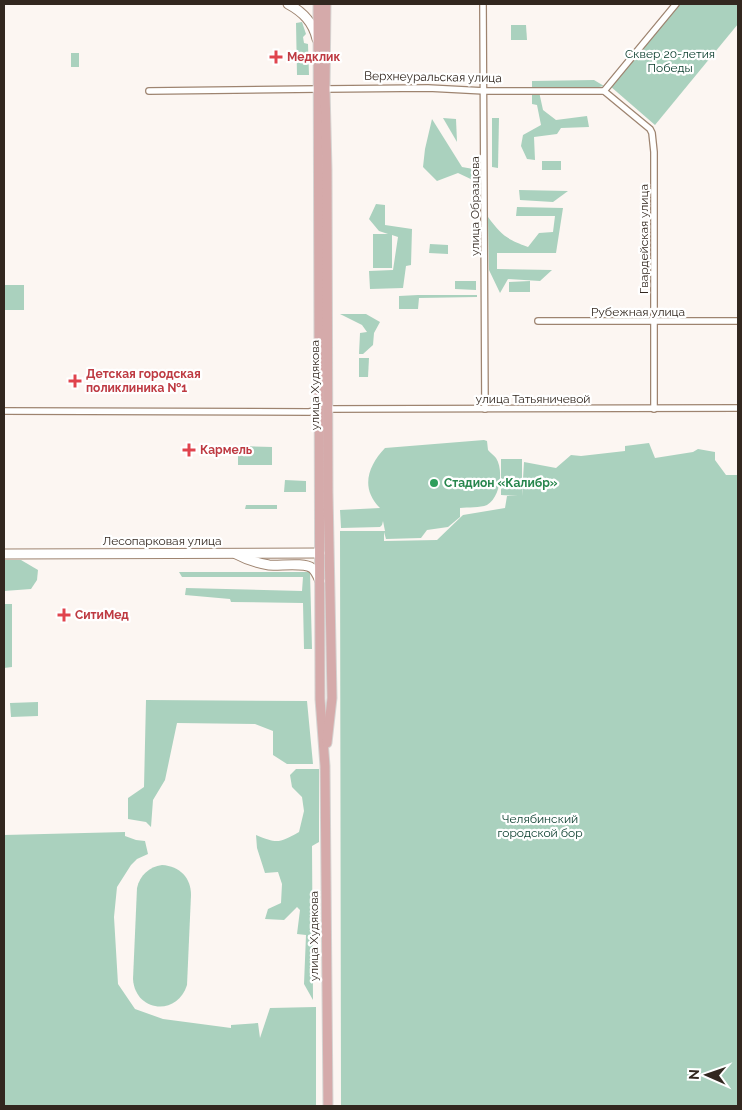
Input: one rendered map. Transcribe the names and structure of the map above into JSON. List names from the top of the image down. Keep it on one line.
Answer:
{"streets":{"main road":["улица Худякова","Лесопарковая улица"],"street":["Верхнеуральская улица","улица Образцова","Гвардейская улица","Рубежная улица","улица Татьяничевой"]},"crossings":[["Верхнеуральская улица","улица Образцова"],["Верхнеуральская улица","Гвардейская улица"],["Верхнеуральская улица","улица Худякова"],["улица Образцова","улица Татьяничевой"],["Гвардейская улица","Рубежная улица"],["Гвардейская улица","улица Татьяничевой"],["улица Худякова","улица Татьяничевой"],["улица Худякова","Лесопарковая улица"]],"parks":["Сквер 20-летия Победы","Челябинский городской бор"],"places":{"health":["Медклик","Детская городская поликлиника №1","Кармель","СитиМед"],"other":["Стадион «Калибр»"]},"north":"left"}
